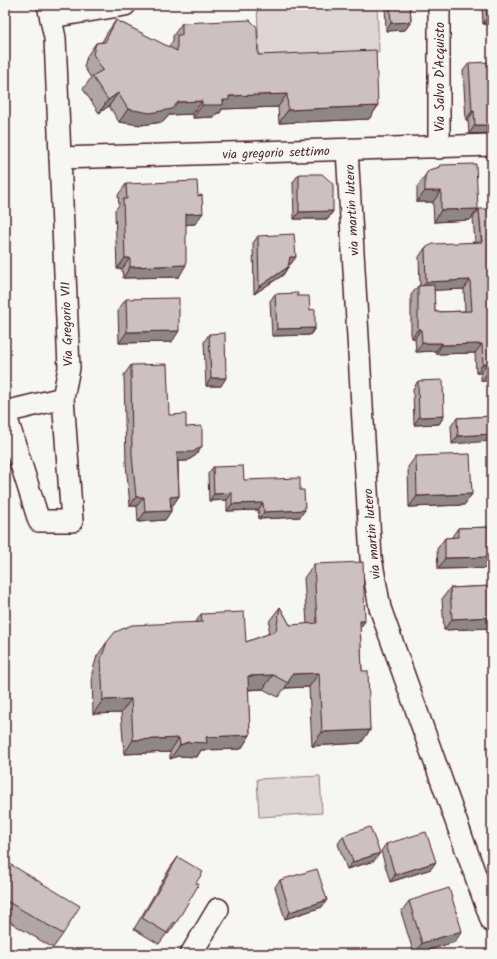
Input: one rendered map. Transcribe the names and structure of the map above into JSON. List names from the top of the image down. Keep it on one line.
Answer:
{"streets":{"street":["Via Salvo D'Acquisto","via gregorio settimo","via martin lutero","Via Gregorio VII"]},"crossings":[["Via Salvo D'Acquisto","via gregorio settimo"],["via gregorio settimo","via martin lutero"],["via gregorio settimo","Via Gregorio VII"]]}
